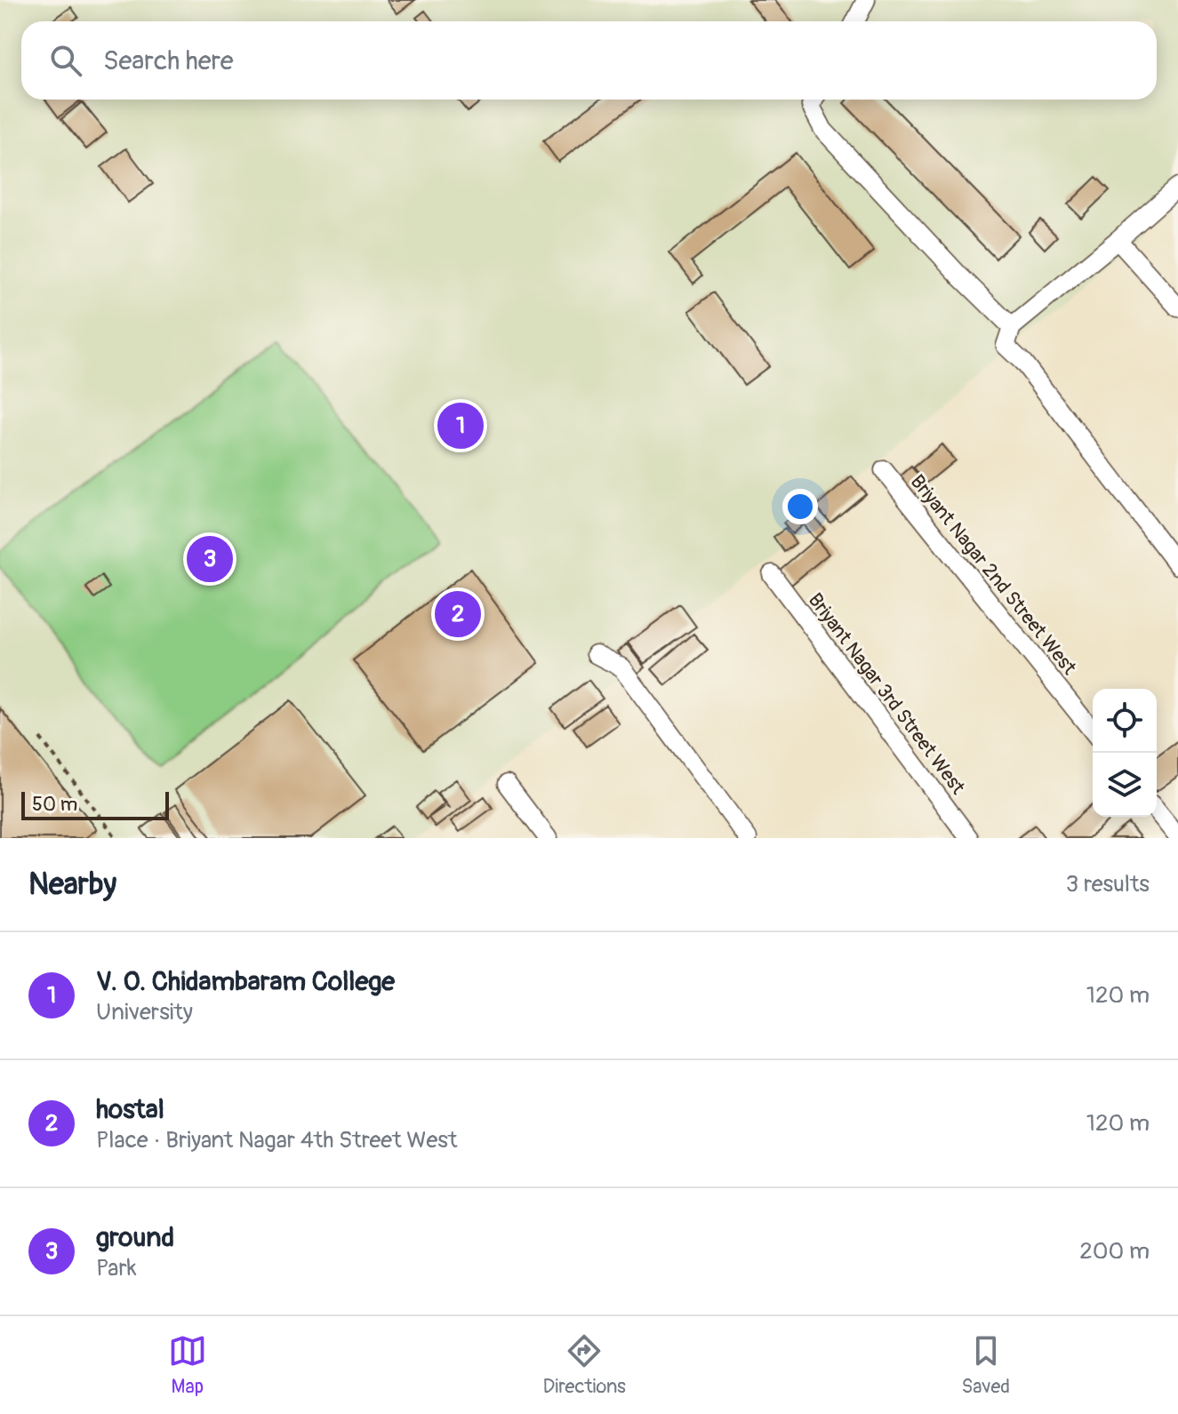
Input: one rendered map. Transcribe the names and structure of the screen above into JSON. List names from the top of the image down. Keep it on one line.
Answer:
{"streets":{"street":["Briyant Nagar 2nd Street West","Briyant Nagar 3rd Street West"]},"scale_bar":"50 m","page":{"search":"Search here","pins":["1","3","2"],"scale":"50 m","heading":["Nearby","3 results"],"list":[{"mark":"1","name":"V. O. Chidambaram College","note":"University","value":"120 m"},{"mark":"2","name":"hostal","note":"Place · Briyant Nagar 4th Street West","value":"120 m"},{"mark":"3","name":"ground","note":"Park","value":"200 m"}],"nav":["Map","Directions","Saved"]}}
